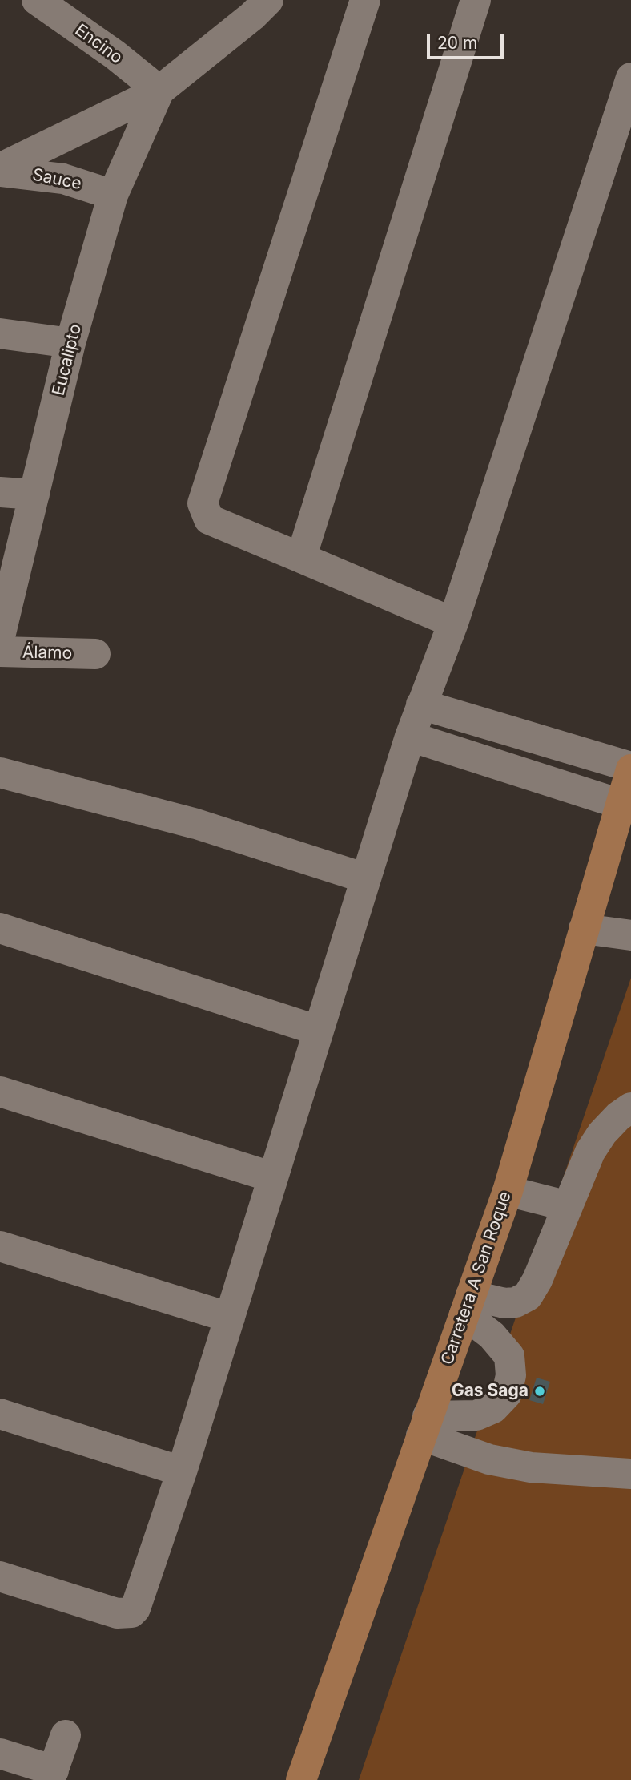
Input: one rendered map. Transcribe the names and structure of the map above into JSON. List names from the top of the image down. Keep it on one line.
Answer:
{"streets":{"main road":["Carretera A San Roque"],"street":["Encino","Sauce","Eucalipto","Álamo"]},"crossings":[["Encino","Eucalipto"],["Sauce","Eucalipto"]],"places":["Gas Saga"],"scale_bar":"20 m"}
